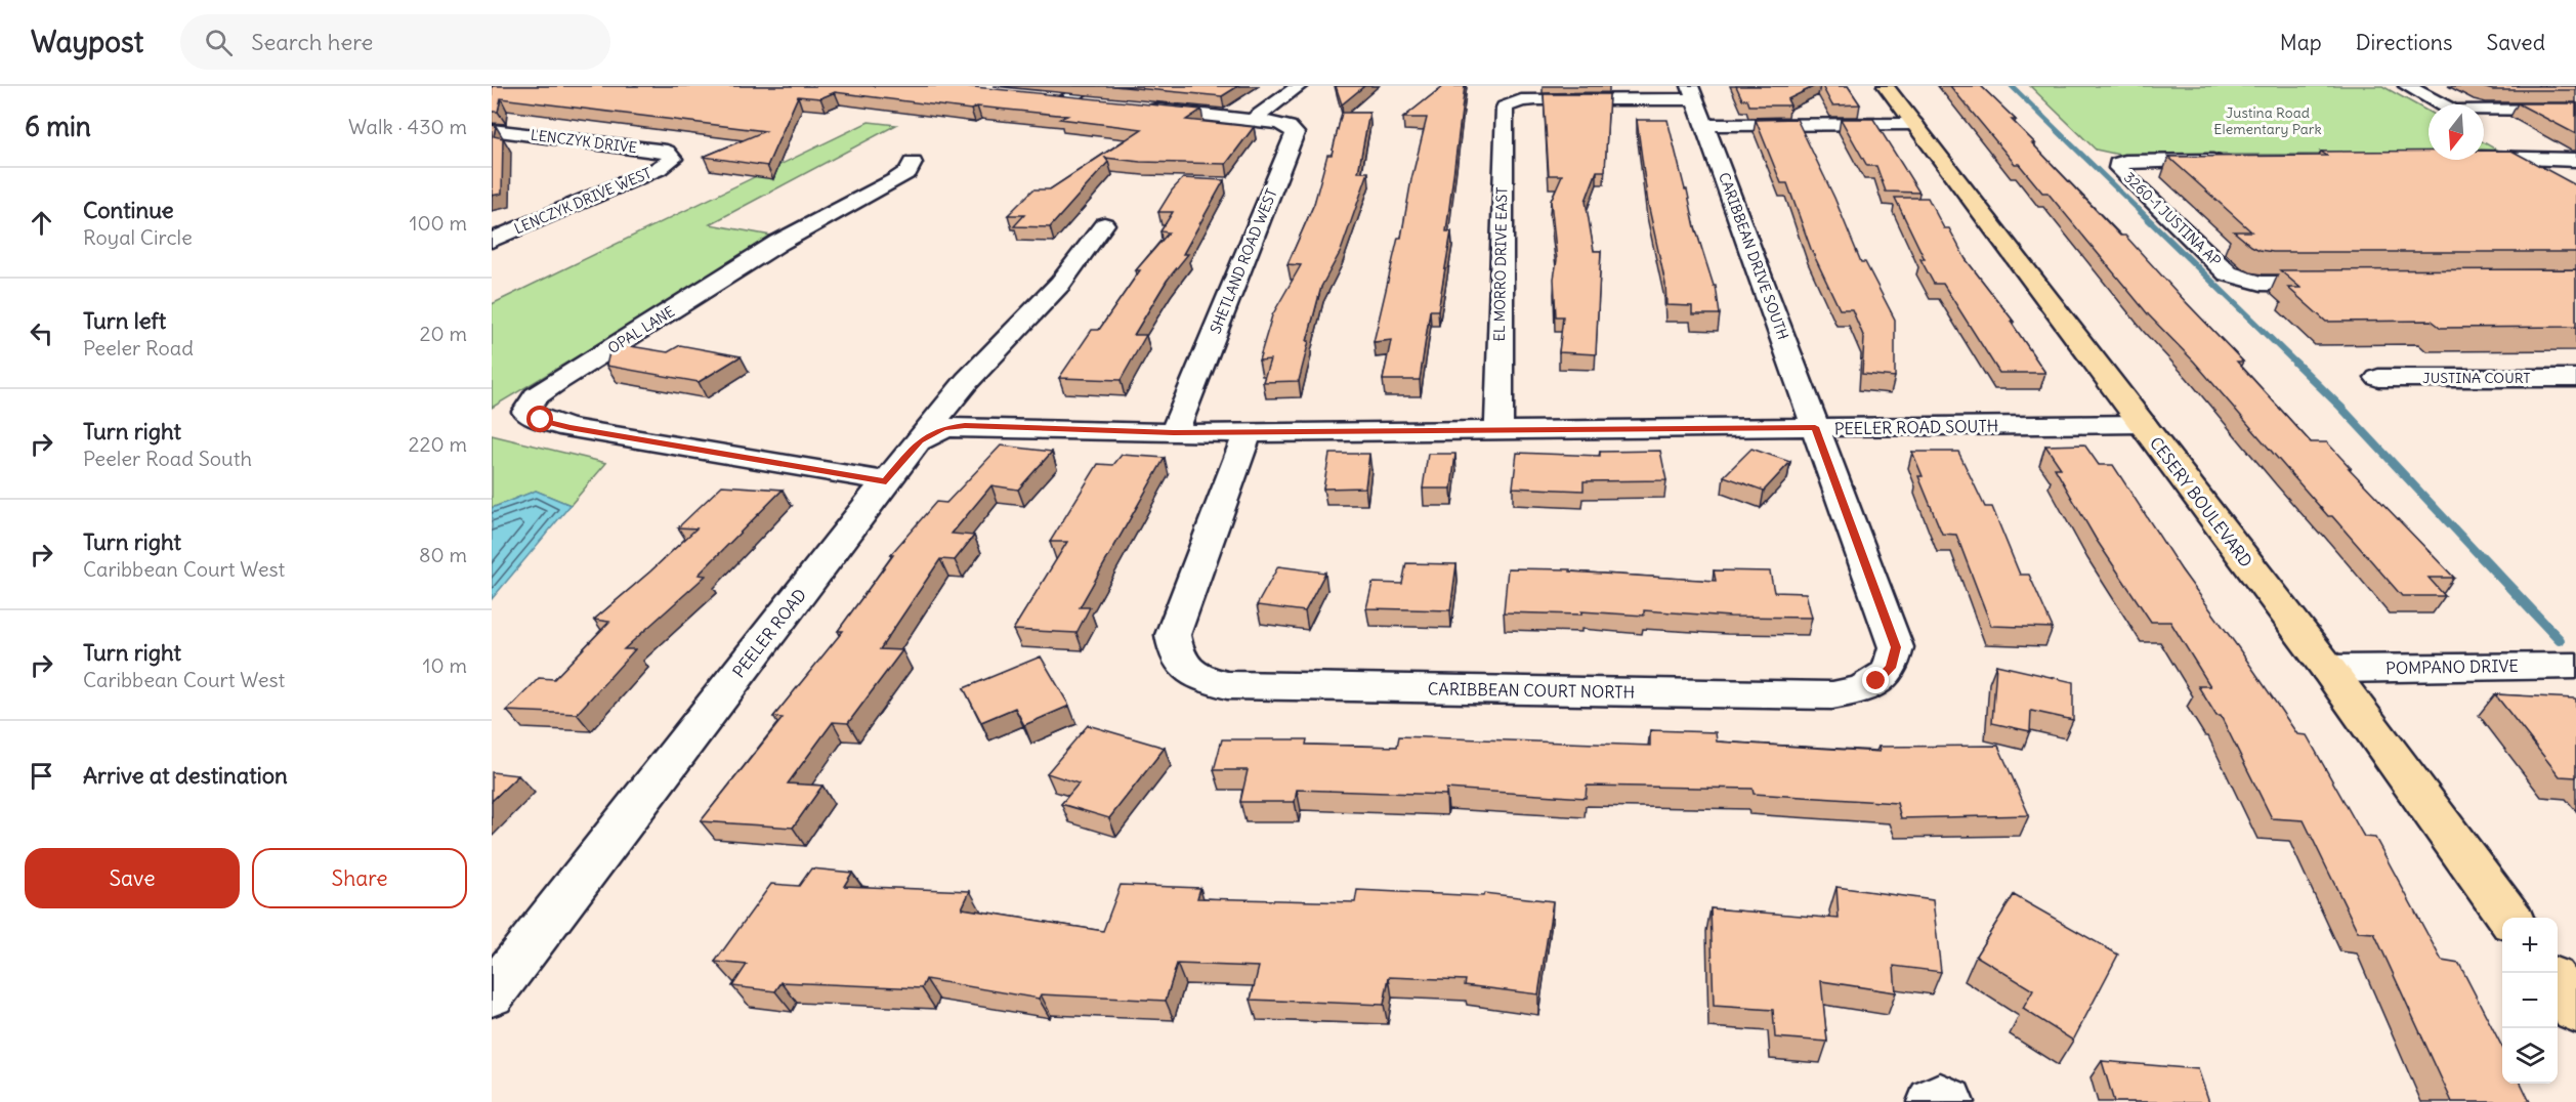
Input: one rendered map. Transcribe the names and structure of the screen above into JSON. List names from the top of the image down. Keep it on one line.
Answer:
{"streets":{"main road":["CESERY BOULEVARD"],"street":["LENCZYK DRIVE","LENCZYK DRIVE WEST","3260-1 JUSTINA AP","CARIBBEAN DRIVE SOUTH","SHETLAND ROAD WEST","EL MORRO DRIVE EAST","OPAL LANE","JUSTINA COURT","PEELER ROAD SOUTH","PEELER ROAD","POMPANO DRIVE","CARIBBEAN COURT NORTH"]},"crossings":[["LENCZYK DRIVE","LENCZYK DRIVE WEST"],["CARIBBEAN DRIVE SOUTH","EL MORRO DRIVE EAST"],["CARIBBEAN DRIVE SOUTH","PEELER ROAD SOUTH"],["CARIBBEAN DRIVE SOUTH","CARIBBEAN COURT NORTH"],["SHETLAND ROAD WEST","PEELER ROAD SOUTH"],["EL MORRO DRIVE EAST","PEELER ROAD SOUTH"],["OPAL LANE","PEELER ROAD"],["PEELER ROAD SOUTH","CESERY BOULEVARD"],["PEELER ROAD SOUTH","PEELER ROAD"],["PEELER ROAD SOUTH","CARIBBEAN COURT NORTH"],["CESERY BOULEVARD","POMPANO DRIVE"]],"parks":["Justina Road Elementary Park"],"north":"bottom","page":{"header":"Waypost","search":"Search here","nav":["Map","Directions","Saved"],"heading":["6 min","Walk · 430 m"],"list":[["Continue","Royal Circle","100 m"],["Turn left","Peeler Road","20 m"],["Turn right","Peeler Road South","220 m"],["Turn right","Caribbean Court West","80 m"],["Turn right","Caribbean Court West","10 m"],"Arrive at destination"],"buttons":["Save","Share"],"map_buttons":["+","−"]}}
